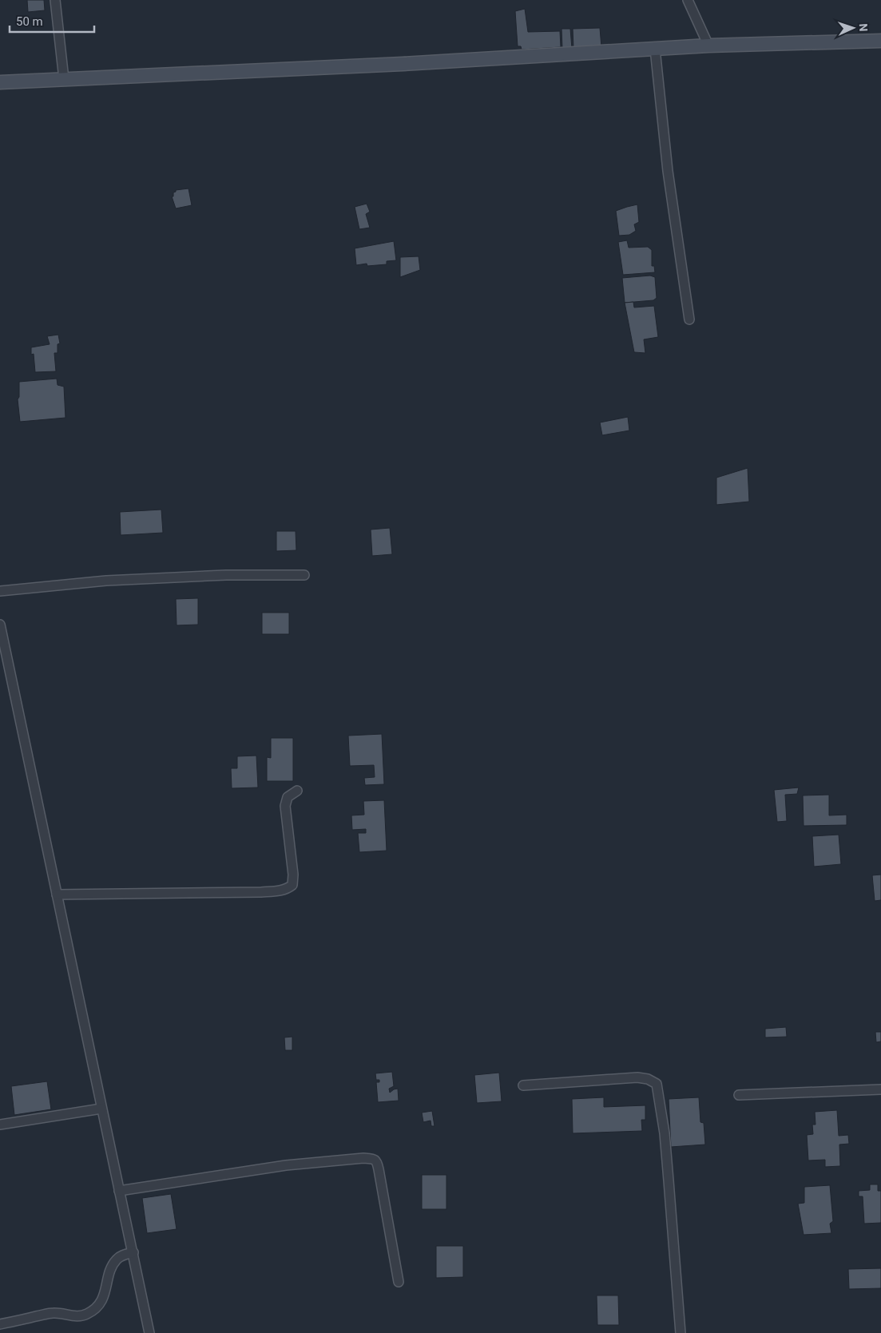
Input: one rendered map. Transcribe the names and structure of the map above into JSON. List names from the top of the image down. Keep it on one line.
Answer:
{"scale_bar":"50 m","north":"right"}
